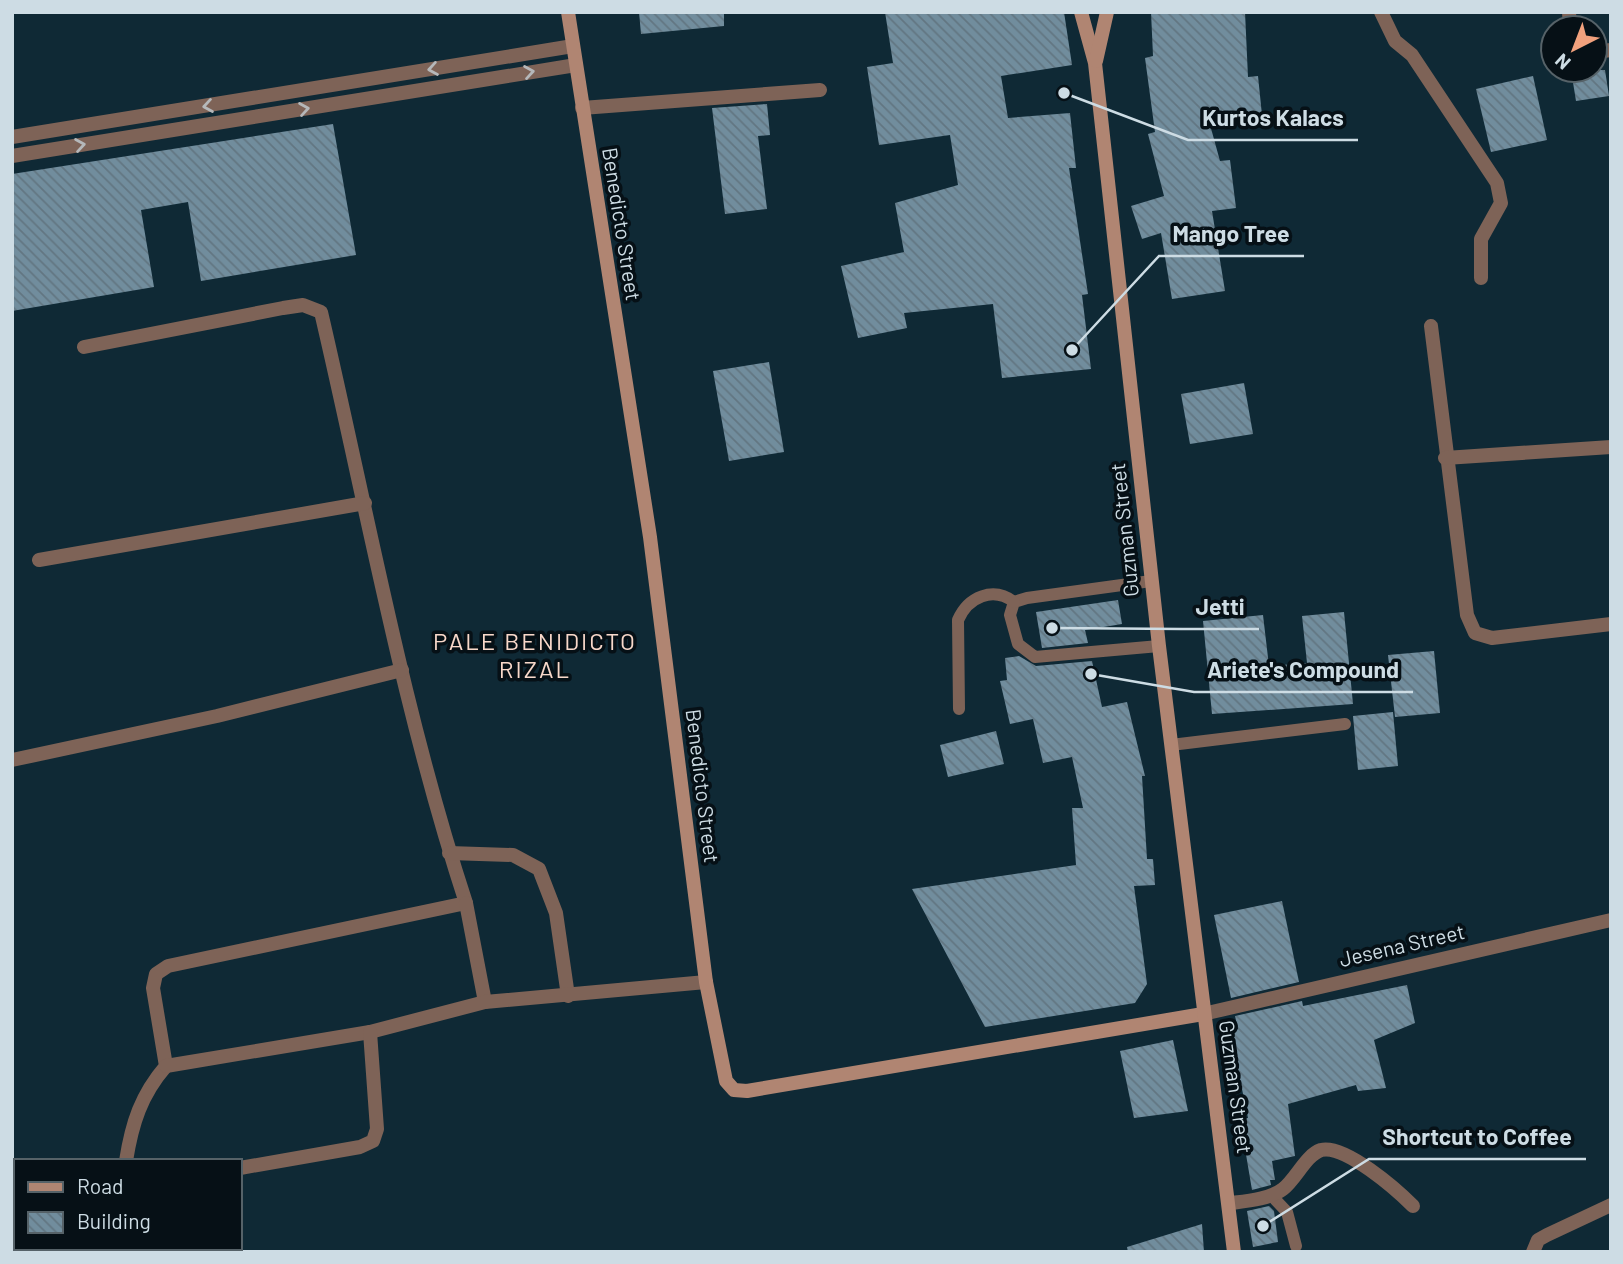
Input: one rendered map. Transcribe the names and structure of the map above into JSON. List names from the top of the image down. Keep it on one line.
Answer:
{"streets":{"street":["Benedicto Street","Guzman Street","Jesena Street"]},"crossings":[["Benedicto Street","Guzman Street"],["Benedicto Street","Jesena Street"],["Guzman Street","Jesena Street"]],"districts":["PALE BENIDICTO RIZAL"],"places":["Kurtos Kalacs","Mango Tree","Jetti","Ariete's Compound","Shortcut to Coffee"],"legend":["Road","Building"],"north":"bottom left"}
